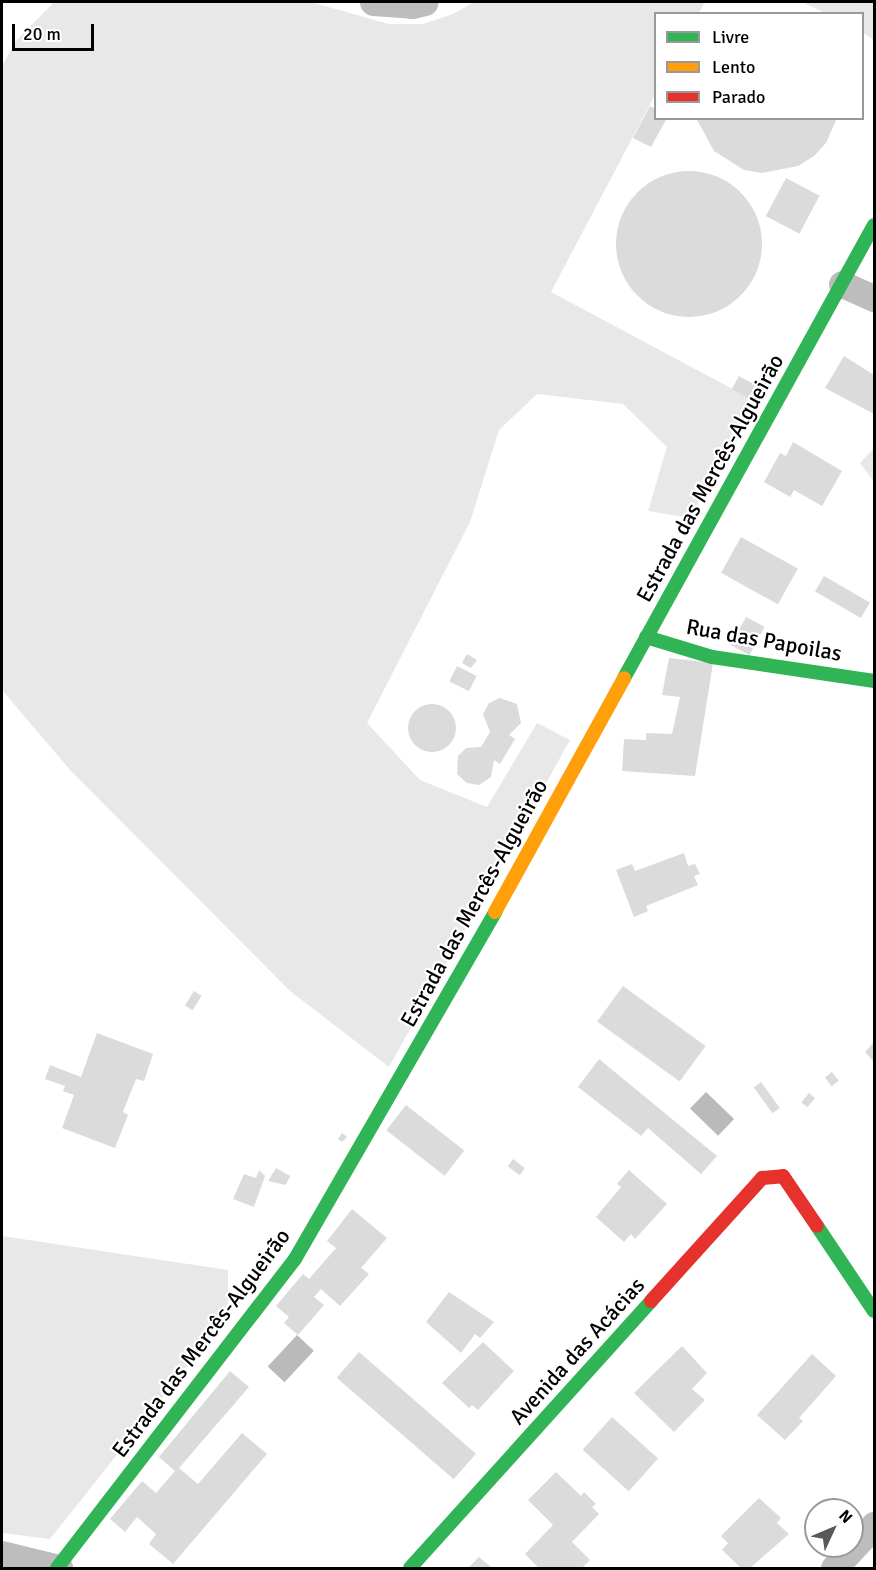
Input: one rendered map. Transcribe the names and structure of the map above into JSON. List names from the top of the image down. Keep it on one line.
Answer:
{"streets":{"street":["Estrada das Mercês-Algueirão","Rua das Papoilas","Avenida das Acácias"]},"crossings":[["Estrada das Mercês-Algueirão","Rua das Papoilas"]],"legend":["Livre","Lento","Parado"],"scale_bar":"20 m","north":"top right"}
